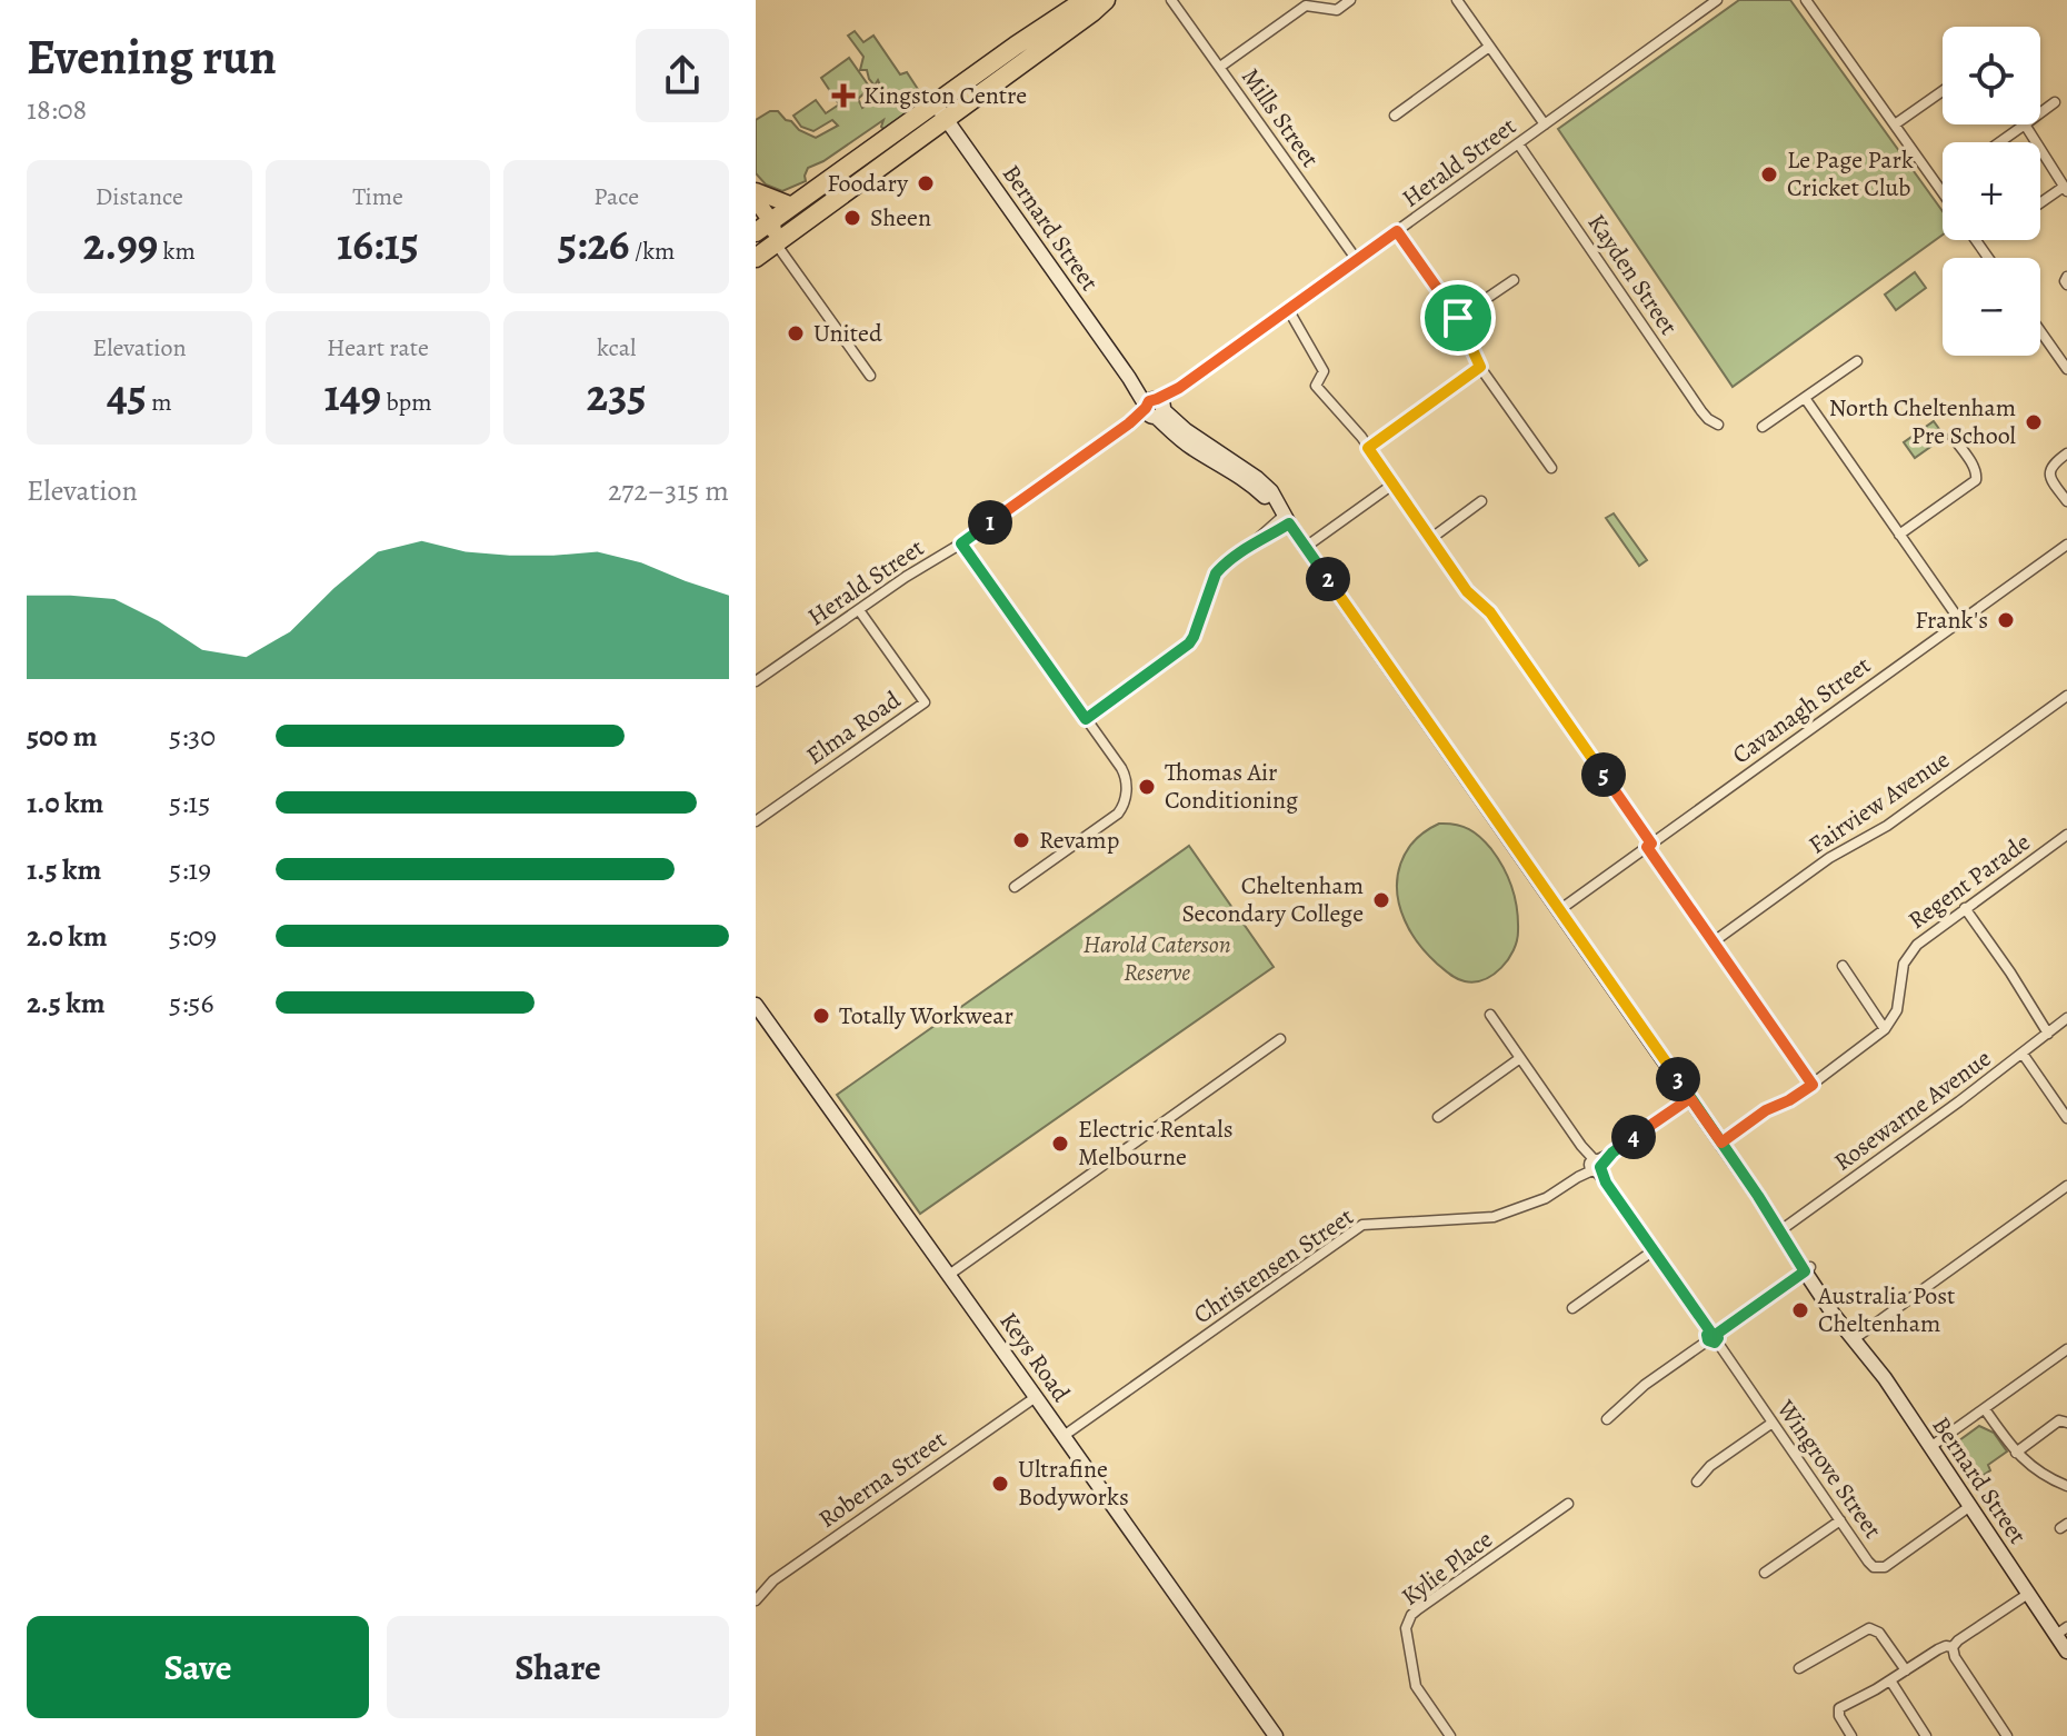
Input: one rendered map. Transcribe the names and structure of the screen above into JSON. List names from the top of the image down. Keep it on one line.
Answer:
{"streets":{"street":["Mills Street","Herald Street","Bernard Street","Kayden Street","Cavanagh Street","Elma Road","Fairview Avenue","Regent Parade","Rosewarne Avenue","Christensen Street","Keys Road","Wingrove Street","Roberna Street","Kylie Place"]},"crossings":[["Mills Street","Herald Street"],["Herald Street","Bernard Street"],["Herald Street","Kayden Street"],["Herald Street","Elma Road"],["Bernard Street","Cavanagh Street"],["Bernard Street","Rosewarne Avenue"],["Bernard Street","Christensen Street"],["Bernard Street","Wingrove Street"],["Christensen Street","Keys Road"],["Christensen Street","Wingrove Street"],["Keys Road","Roberna Street"]],"parks":["Harold Caterson Reserve"],"places":{"health":["Kingston Centre"],"other":["Le Page Park Cricket Club","Foodary","Sheen","United","North Cheltenham Pre School","Frank's","Thomas Air Conditioning","Revamp","Cheltenham Secondary College","Totally Workwear","Electric Rentals Melbourne","Australia Post Cheltenham","Ultrafine Bodyworks"]},"page":{"heading":["Evening run","18:08"],"map_buttons":["+","−"],"stats":[["Distance","2.99 km"],["Time","16:15"],["Pace","5:26 /km"],["Elevation","45 m"],["Heart rate","149 bpm"],["kcal","235"]],"chart":["Elevation","272–315 m"],"pins":["1","2","5","3","4"],"list":[{"name":"500 m","note":"5:30"},{"name":"1.0 km","note":"5:15"},{"name":"1.5 km","note":"5:19"},{"name":"2.0 km","note":"5:09"},{"name":"2.5 km","note":"5:56"}],"buttons":["Save","Share"]}}
